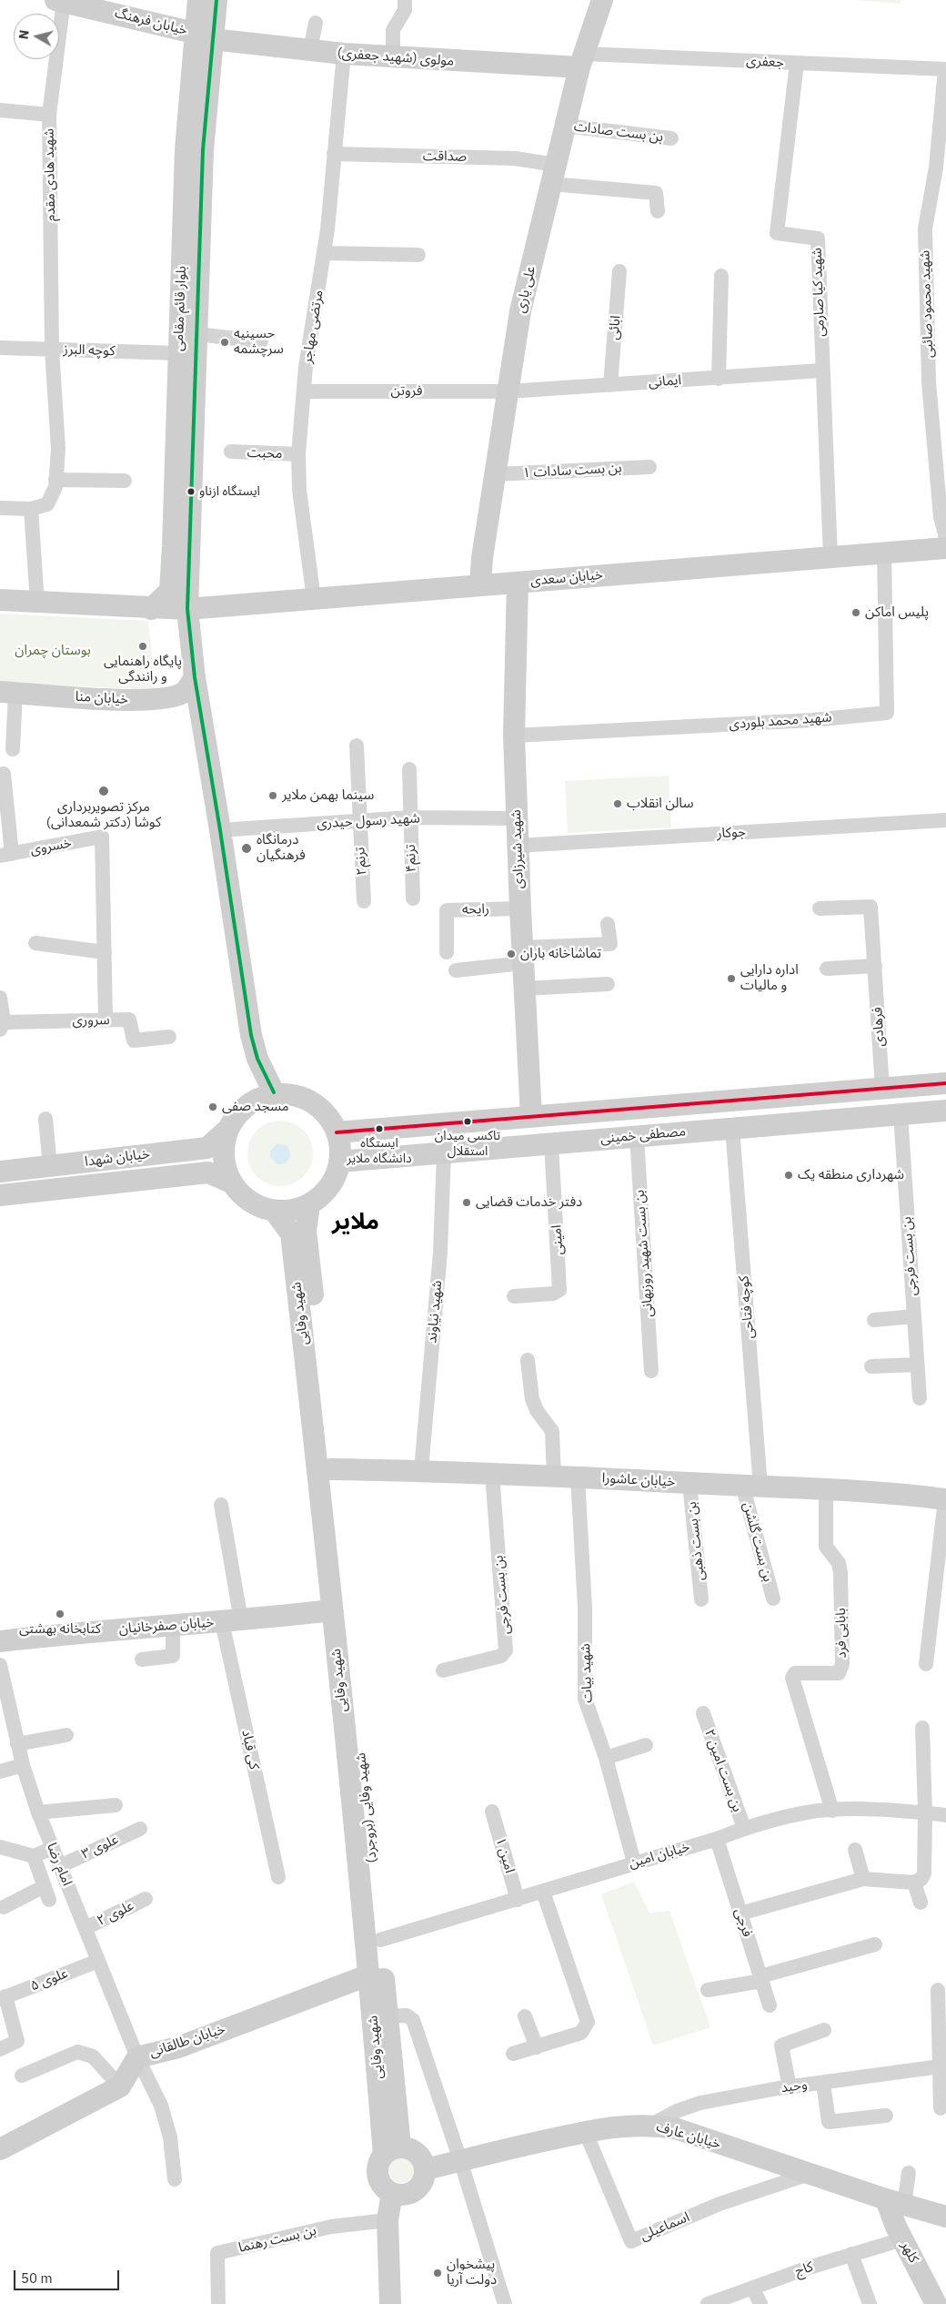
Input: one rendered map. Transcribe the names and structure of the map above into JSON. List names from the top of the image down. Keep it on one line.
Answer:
{"streets":{"main road":["خیابان فرهنگ","مولوی (شهید جعفری)","علی یاری","بلوار قائم مقامی","خیابان سعدی","خیابان منا","شهید شیرزادی","مصطفی خمینی","خیابان شهدا","شهید وفایی","خیابان عاشورا","خیابان صفرخانیان","شهید وفایی (بروجرد)","خیابان طالقانی","خیابان عارف","کلهر"],"street":["جعفری","بن بست صادات","صداقت","شهید هادی مقدم","شهید کیا صارمی","شهید محمود صائبی","مرتضی مهاجر","ابائی","کوچه البرز","ایمانی","فروتن","محبت","بن بست سادات ۱","شهید محمد بلوردی","شهید رسول حیدری","جوکار","خسروی","ترنم۴","ترنم۲","رایحه","سروری","فرهادی","امینی","بن بست شهید روزبهانی","بن بست فرجی","کوچه فتاحی","شهید نیاوند","بن بست ذهبی","بن بست گلشن","بابایی فرد","شهید بیات","کی قباد","بن بست امین ۲","علوی ۳","امین ۱","خیابان امین","امام رضا","علوی ۲","فرجی","علوی ۵","وحید","اسماعیلی","بن بست رهنما","کاج"]},"crossings":[["خیابان فرهنگ","مولوی (شهید جعفری)"],["خیابان فرهنگ","شهید هادی مقدم"],["خیابان فرهنگ","بلوار قائم مقامی"],["مولوی (شهید جعفری)","جعفری"],["مولوی (شهید جعفری)","علی یاری"],["مولوی (شهید جعفری)","بلوار قائم مقامی"],["مولوی (شهید جعفری)","مرتضی مهاجر"],["جعفری","علی یاری"],["جعفری","شهید کیا صارمی"],["جعفری","شهید محمود صائبی"],["بن بست صادات","علی یاری"],["صداقت","علی یاری"],["صداقت","مرتضی مهاجر"],["شهید هادی مقدم","کوچه البرز"],["علی یاری","ایمانی"],["علی یاری","فروتن"],["علی یاری","بن بست سادات ۱"],["علی یاری","خیابان سعدی"],["شهید کیا صارمی","ایمانی"],["شهید کیا صارمی","خیابان سعدی"],["بلوار قائم مقامی","کوچه البرز"],["بلوار قائم مقامی","خیابان سعدی"],["بلوار قائم مقامی","خیابان منا"],["بلوار قائم مقامی","شهید رسول حیدری"],["بلوار قائم مقامی","مصطفی خمینی"],["بلوار قائم مقامی","خیابان شهدا"],["بلوار قائم مقامی","شهید وفایی"],["مرتضی مهاجر","فروتن"],["مرتضی مهاجر","محبت"],["مرتضی مهاجر","خیابان سعدی"],["ابائی","ایمانی"],["ایمانی","فروتن"],["خیابان سعدی","شهید محمد بلوردی"],["خیابان سعدی","شهید شیرزادی"],["شهید محمد بلوردی","شهید شیرزادی"],["شهید رسول حیدری","شهید شیرزادی"],["شهید رسول حیدری","ترنم۴"],["شهید رسول حیدری","ترنم۲"],["جوکار","شهید شیرزادی"],["شهید شیرزادی","رایحه"],["مصطفی خمینی","خیابان شهدا"],["مصطفی خمینی","امینی"],["مصطفی خمینی","بن بست شهید روزبهانی"],["مصطفی خمینی","بن بست فرجی"],["مصطفی خمینی","کوچه فتاحی"],["مصطفی خمینی","شهید نیاوند"],["مصطفی خمینی","شهید وفایی"],["خیابان شهدا","شهید وفایی"],["بن بست فرجی","خیابان عاشورا"],["کوچه فتاحی","خیابان عاشورا"],["کوچه فتاحی","بن بست گلشن"],["شهید نیاوند","خیابان عاشورا"],["شهید وفایی","خیابان عاشورا"],["شهید وفایی","خیابان صفرخانیان"],["شهید وفایی","شهید وفایی (بروجرد)"],["شهید وفایی","خیابان طالقانی"],["شهید وفایی","خیابان عارف"],["خیابان عاشورا","بن بست ذهبی"],["خیابان عاشورا","بن بست گلشن"],["خیابان عاشورا","بابایی فرد"],["خیابان عاشورا","شهید بیات"],["خیابان عاشورا","شهید وفایی (بروجرد)"],["خیابان صفرخانیان","کی قباد"],["بابایی فرد","خیابان امین"],["شهید بیات","خیابان امین"],["بن بست امین ۲","خیابان امین"],["شهید وفایی (بروجرد)","خیابان امین"],["شهید وفایی (بروجرد)","خیابان عارف"],["علوی ۳","امام رضا"],["امین ۱","خیابان امین"],["خیابان امین","فرجی"],["امام رضا","علوی ۲"],["امام رضا","علوی ۵"],["امام رضا","خیابان طالقانی"],["وحید","خیابان عارف"],["خیابان عارف","اسماعیلی"],["خیابان عارف","کلهر"],["کلهر","کاج"]],"districts":["ملایر"],"parks":["بوستان چمران"],"places":["حسینیه سرچشمه","ایستگاه ازناو","پلیس اماکن","پایگاه راهنمایی و رانندگی","مرکز تصویربرداری کوشا (دکتر شمعدانی)","سینما بهمن ملایر","سالن انقلاب","درمانگاه فرهنگیان","تماشاخانه باران","اداره دارایی و مالیات","مسجد صفی","تاکسی میدان استقلال","ایستگاه دانشگاه ملایر","شهرداری منطقه یک","دفتر خدمات قضایی","کتابخانه بهشتی","پیشخوان دولت آریا"],"scale_bar":"50 m","north":"left"}
